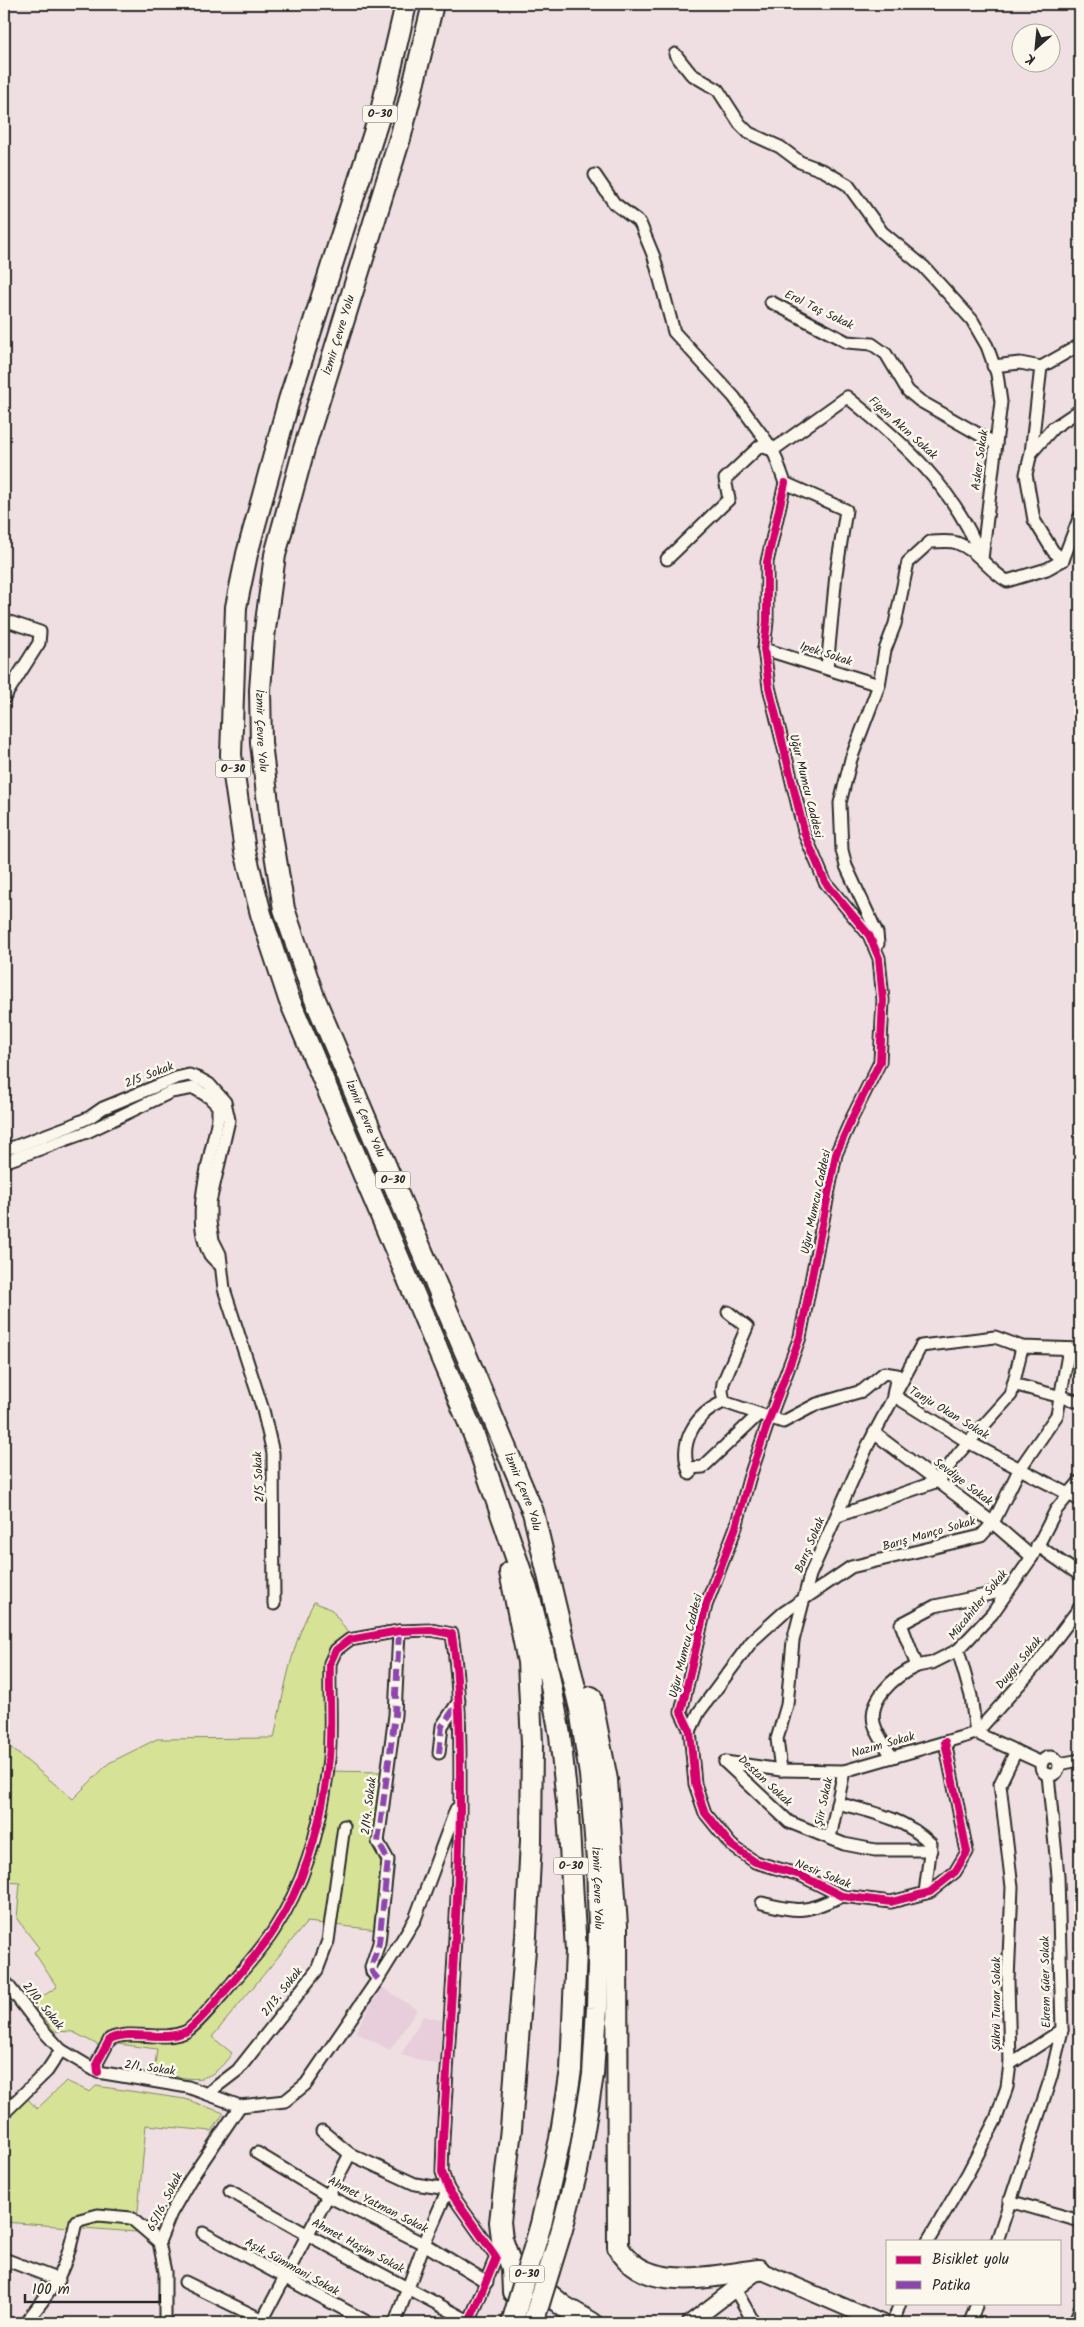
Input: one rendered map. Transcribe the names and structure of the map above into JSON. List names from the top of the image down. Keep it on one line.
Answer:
{"streets":{"highway":["O-30","İzmir Çevre Yolu"],"street":["Erol Taş Sokak","Figen Akın Sokak","Asker Sokak","Ipek Sokak","Uğur Mumcu Caddesi","2/5 Sokak","Tanju Okan Sokak","Sevdiye Sokak","Barış Manço Sokak","Barış Sokak","Mücahitler Sokak","Duygu Sokak","Nazım Sokak","Destan Sokak","Şiir Sokak","2/14. Sokak","Nesir Sokak","Ekrem Güer Sokak","2/13. Sokak","Şükrü Tunar Sokak","2/10. Sokak","2/1. Sokak","65/16. Sokak","Ahmet Yatman Sokak","Ahmet Haşim Sokak","Aşık Sümmani Sokak"]},"crossings":[["Erol Taş Sokak","Asker Sokak"],["Figen Akın Sokak","Asker Sokak"],["Ipek Sokak","Uğur Mumcu Caddesi"],["Uğur Mumcu Caddesi","Tanju Okan Sokak"],["Uğur Mumcu Caddesi","Barış Manço Sokak"],["Uğur Mumcu Caddesi","Nesir Sokak"],["Tanju Okan Sokak","Barış Manço Sokak"],["Tanju Okan Sokak","Barış Sokak"],["Tanju Okan Sokak","Mücahitler Sokak"],["Sevdiye Sokak","Barış Manço Sokak"],["Sevdiye Sokak","Barış Sokak"],["Sevdiye Sokak","Mücahitler Sokak"],["Barış Manço Sokak","Barış Sokak"],["Barış Manço Sokak","Nesir Sokak"],["Barış Sokak","Nazım Sokak"],["Mücahitler Sokak","Duygu Sokak"],["Mücahitler Sokak","Nazım Sokak"],["Duygu Sokak","Nazım Sokak"],["Nazım Sokak","Destan Sokak"],["Nazım Sokak","Şiir Sokak"],["Nazım Sokak","Nesir Sokak"],["Destan Sokak","Şiir Sokak"],["2/13. Sokak","2/1. Sokak"],["2/10. Sokak","2/1. Sokak"],["2/1. Sokak","65/16. Sokak"]],"legend":["Bisiklet yolu","Patika"],"scale_bar":"100 m","north":"bottom left"}
